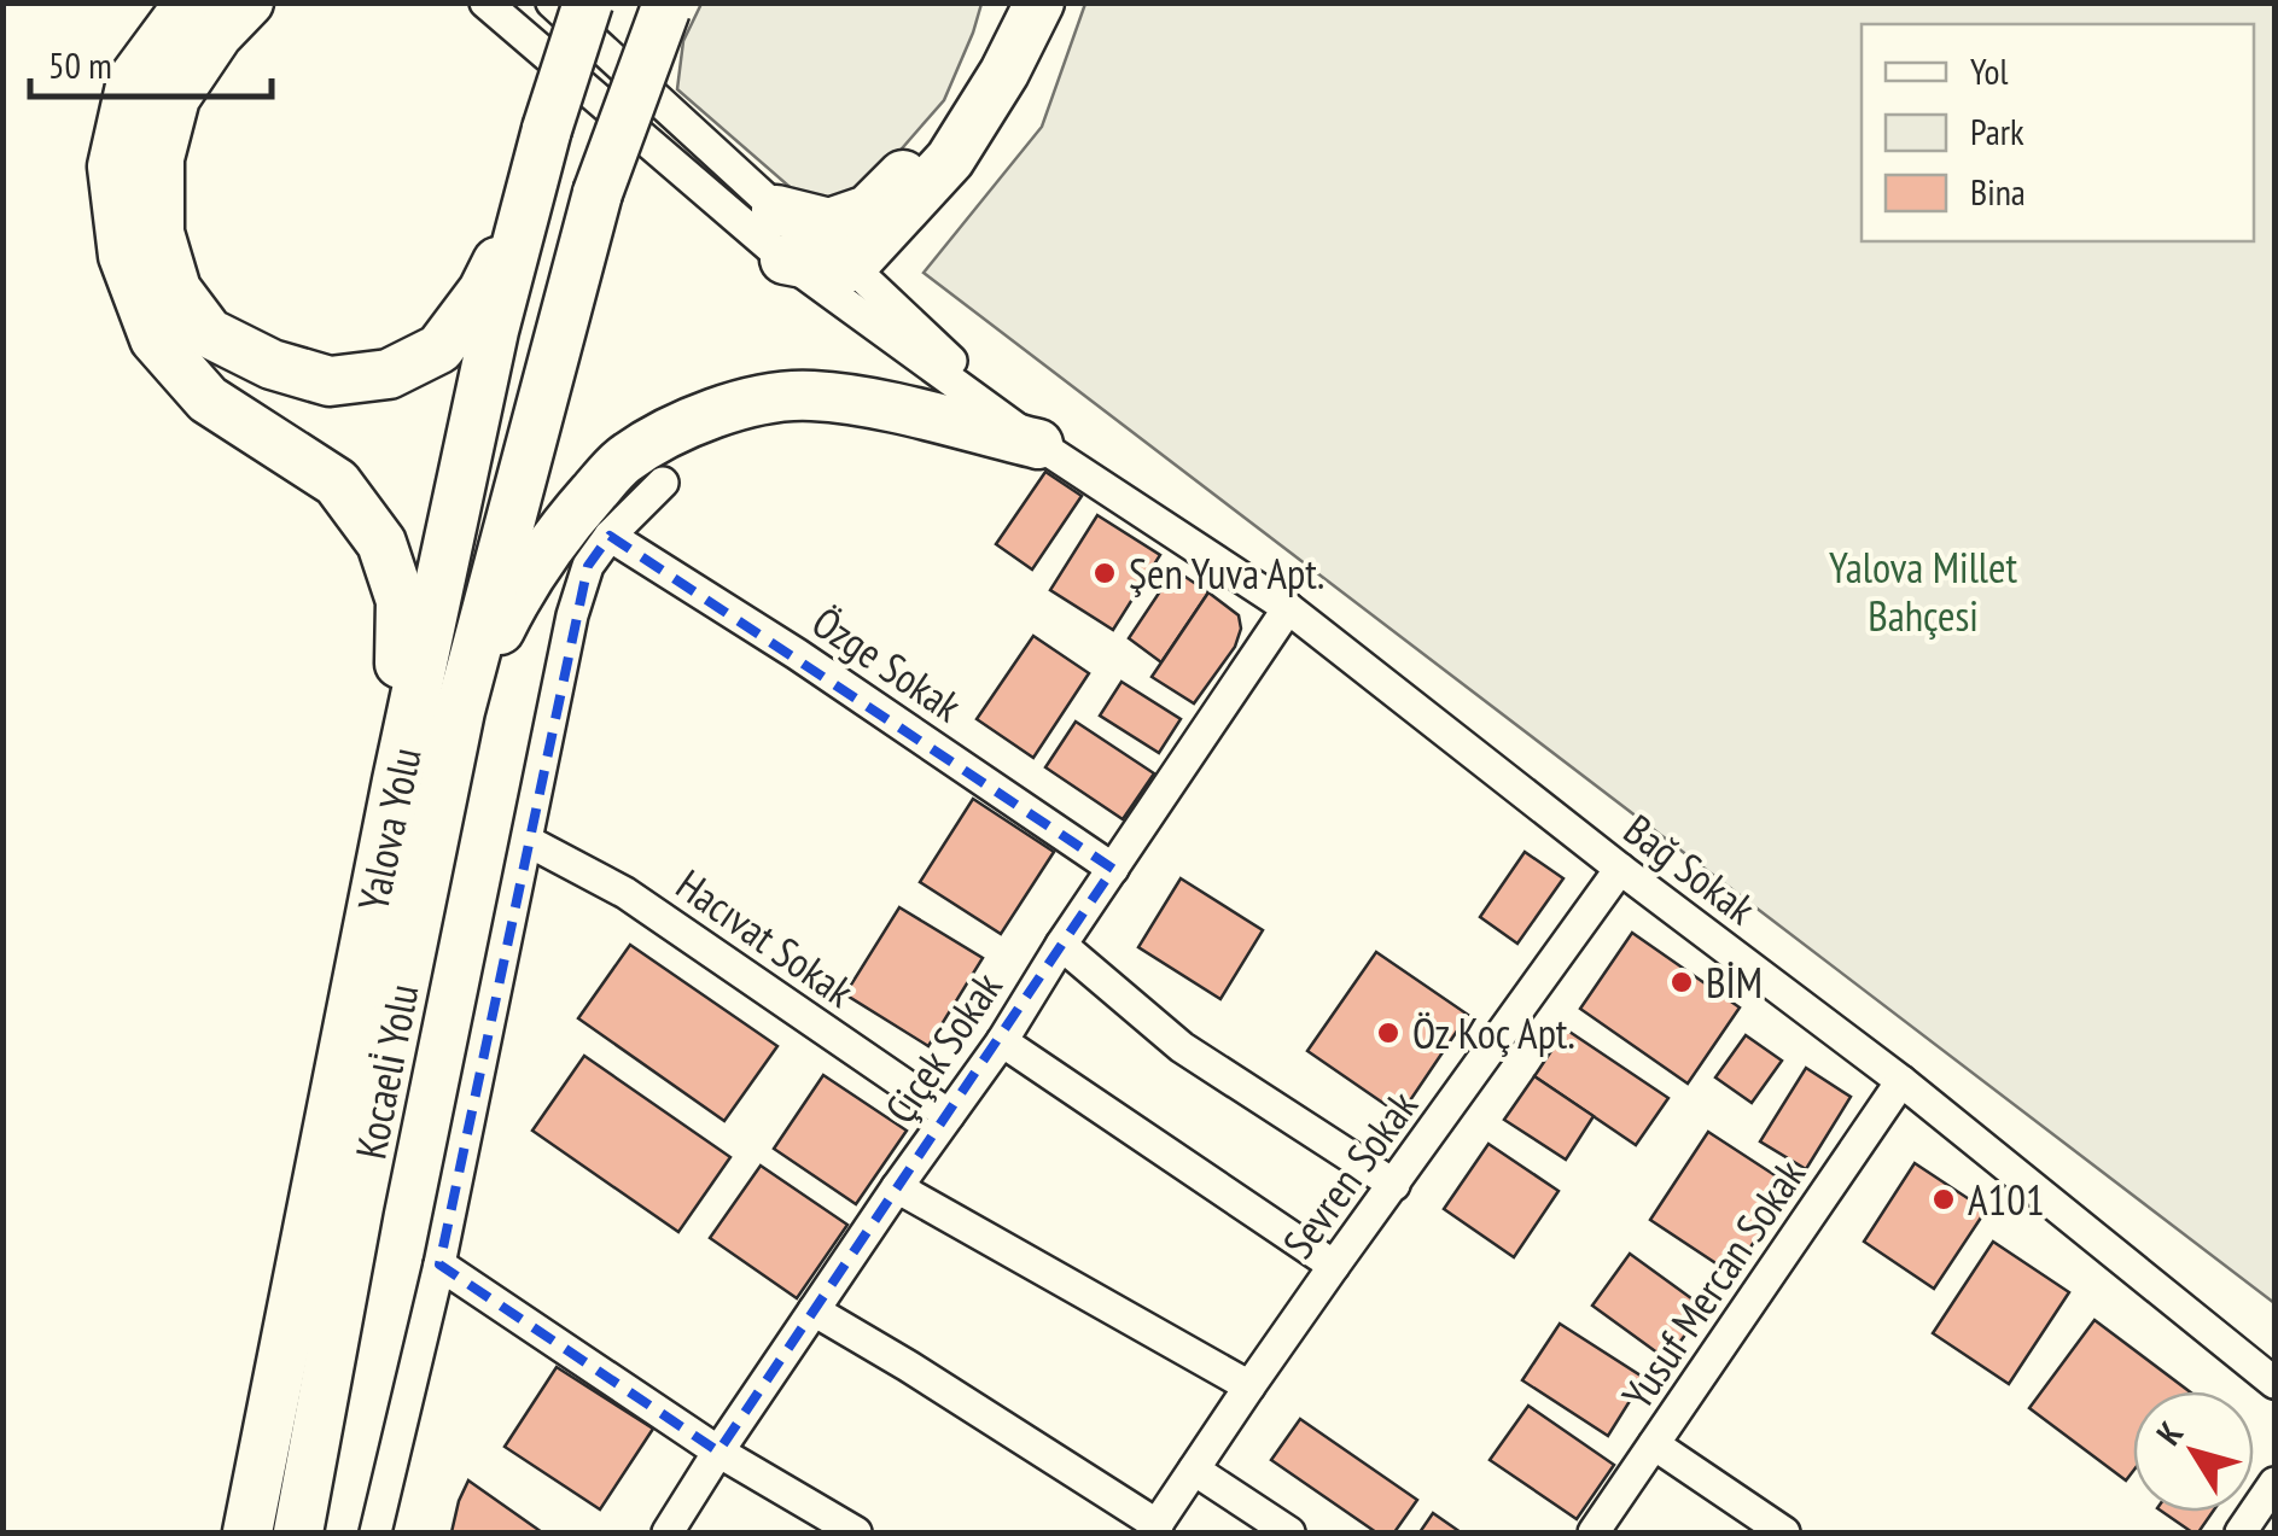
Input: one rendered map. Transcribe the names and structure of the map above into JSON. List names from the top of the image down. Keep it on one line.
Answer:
{"streets":{"highway":["Yalova Yolu","Kocaeli̇ Yolu"],"street":["Özge Sokak","Bağ Sokak","Hacıvat Sokak","Çiçek Sokak","Sevren Sokak","Yusuf Mercan Sokak"]},"crossings":[["Özge Sokak","Çiçek Sokak"],["Bağ Sokak","Çiçek Sokak"],["Bağ Sokak","Sevren Sokak"],["Bağ Sokak","Yusuf Mercan Sokak"],["Hacıvat Sokak","Çiçek Sokak"]],"parks":["Yalova Millet Bahçesi"],"places":["Şen Yuva Apt.","BİM","Öz Koç Apt.","A101"],"legend":["Yol","Park","Bina"],"scale_bar":"50 m","north":"top left"}
